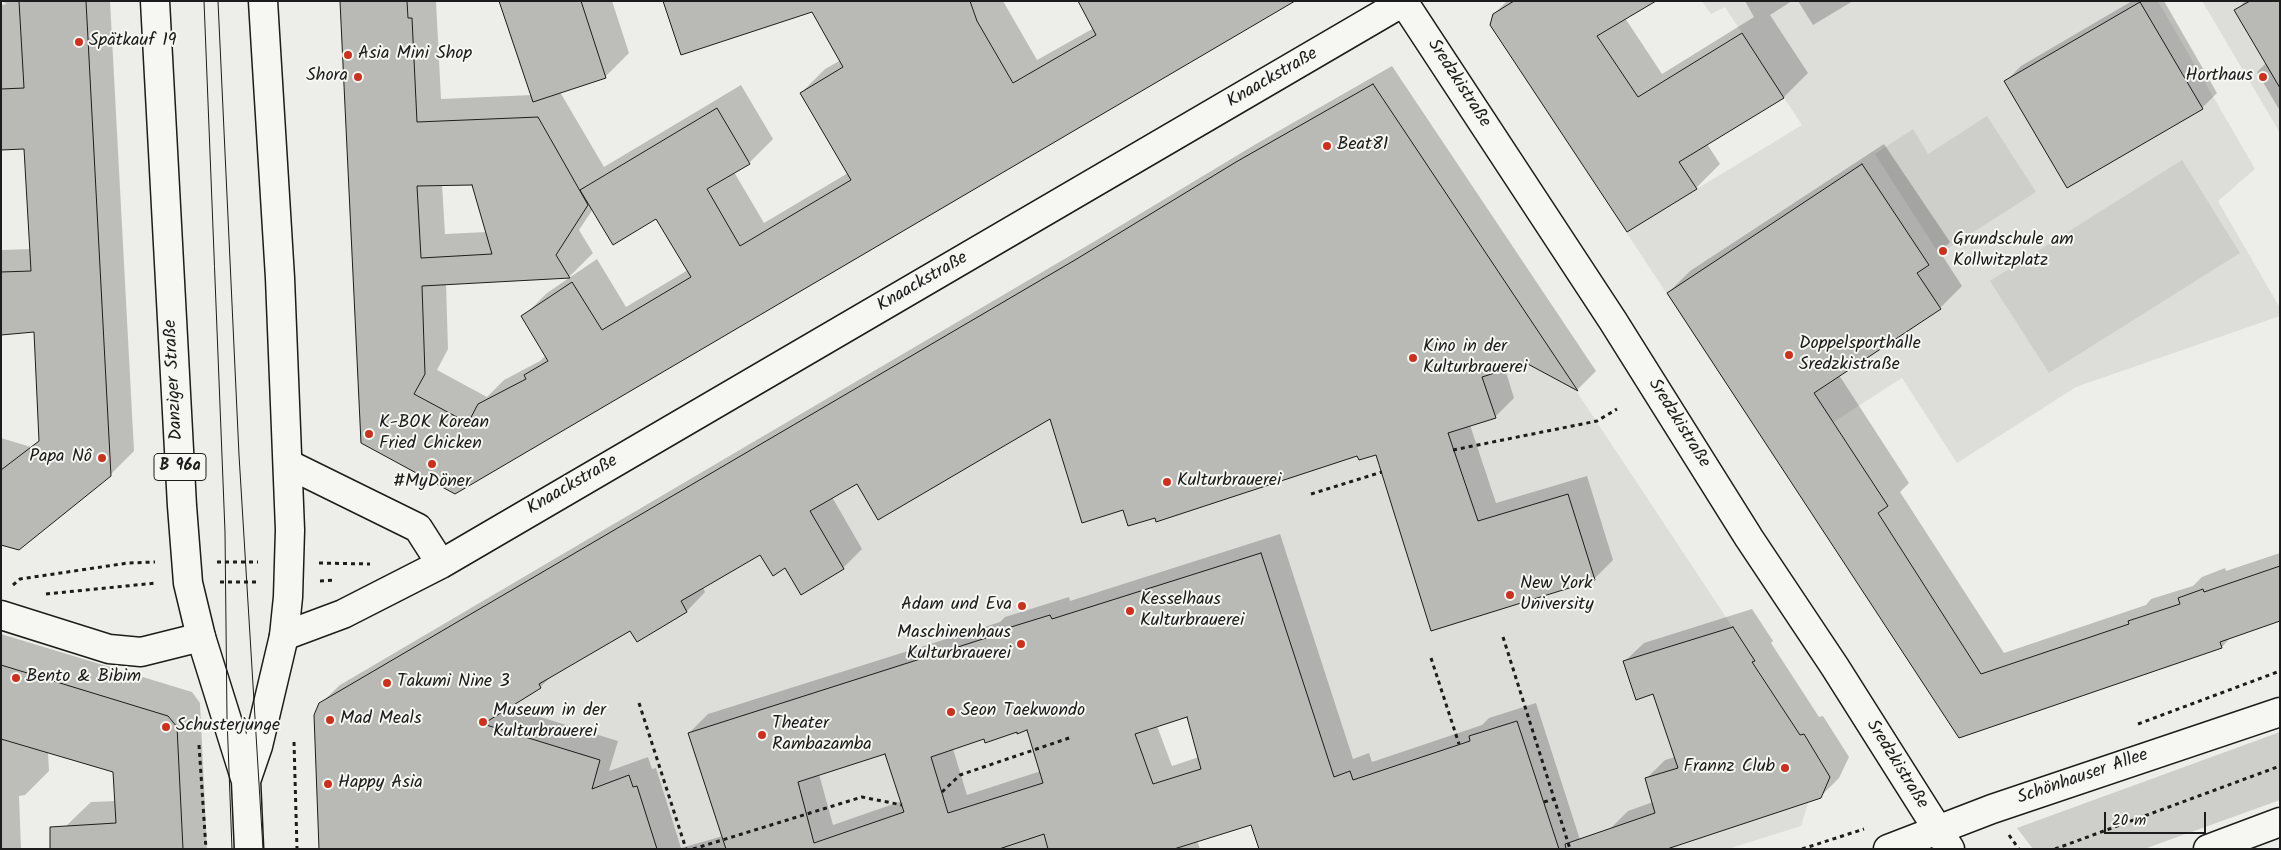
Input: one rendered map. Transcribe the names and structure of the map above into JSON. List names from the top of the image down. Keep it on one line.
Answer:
{"streets":{"street":["Knaackstraße","Sredzkistraße","Danziger Straße","B 96a","Schönhauser Allee"]},"crossings":[["Knaackstraße","Sredzkistraße"],["Knaackstraße","Danziger Straße"],["Sredzkistraße","Schönhauser Allee"]],"places":["Spätkauf 19","Asia Mini Shop","Shora","Horthaus","Beat81","Grundschule am Kollwitzplatz","Doppelsporthalle Sredzkistraße","Kino in der Kulturbrauerei","K-BOK Korean Fried Chicken","Papa Nô","#MyDöner","Kulturbrauerei","New York University","Adam und Eva","Kesselhaus Kulturbrauerei","Maschinenhaus Kulturbrauerei","Bento & Bibim","Takumi Nine 3","Seon Taekwondo","Mad Meals","Museum in der Kulturbrauerei","Schusterjunge","Theater Rambazamba","Frannz Club","Happy Asia"],"scale_bar":"20 m"}
